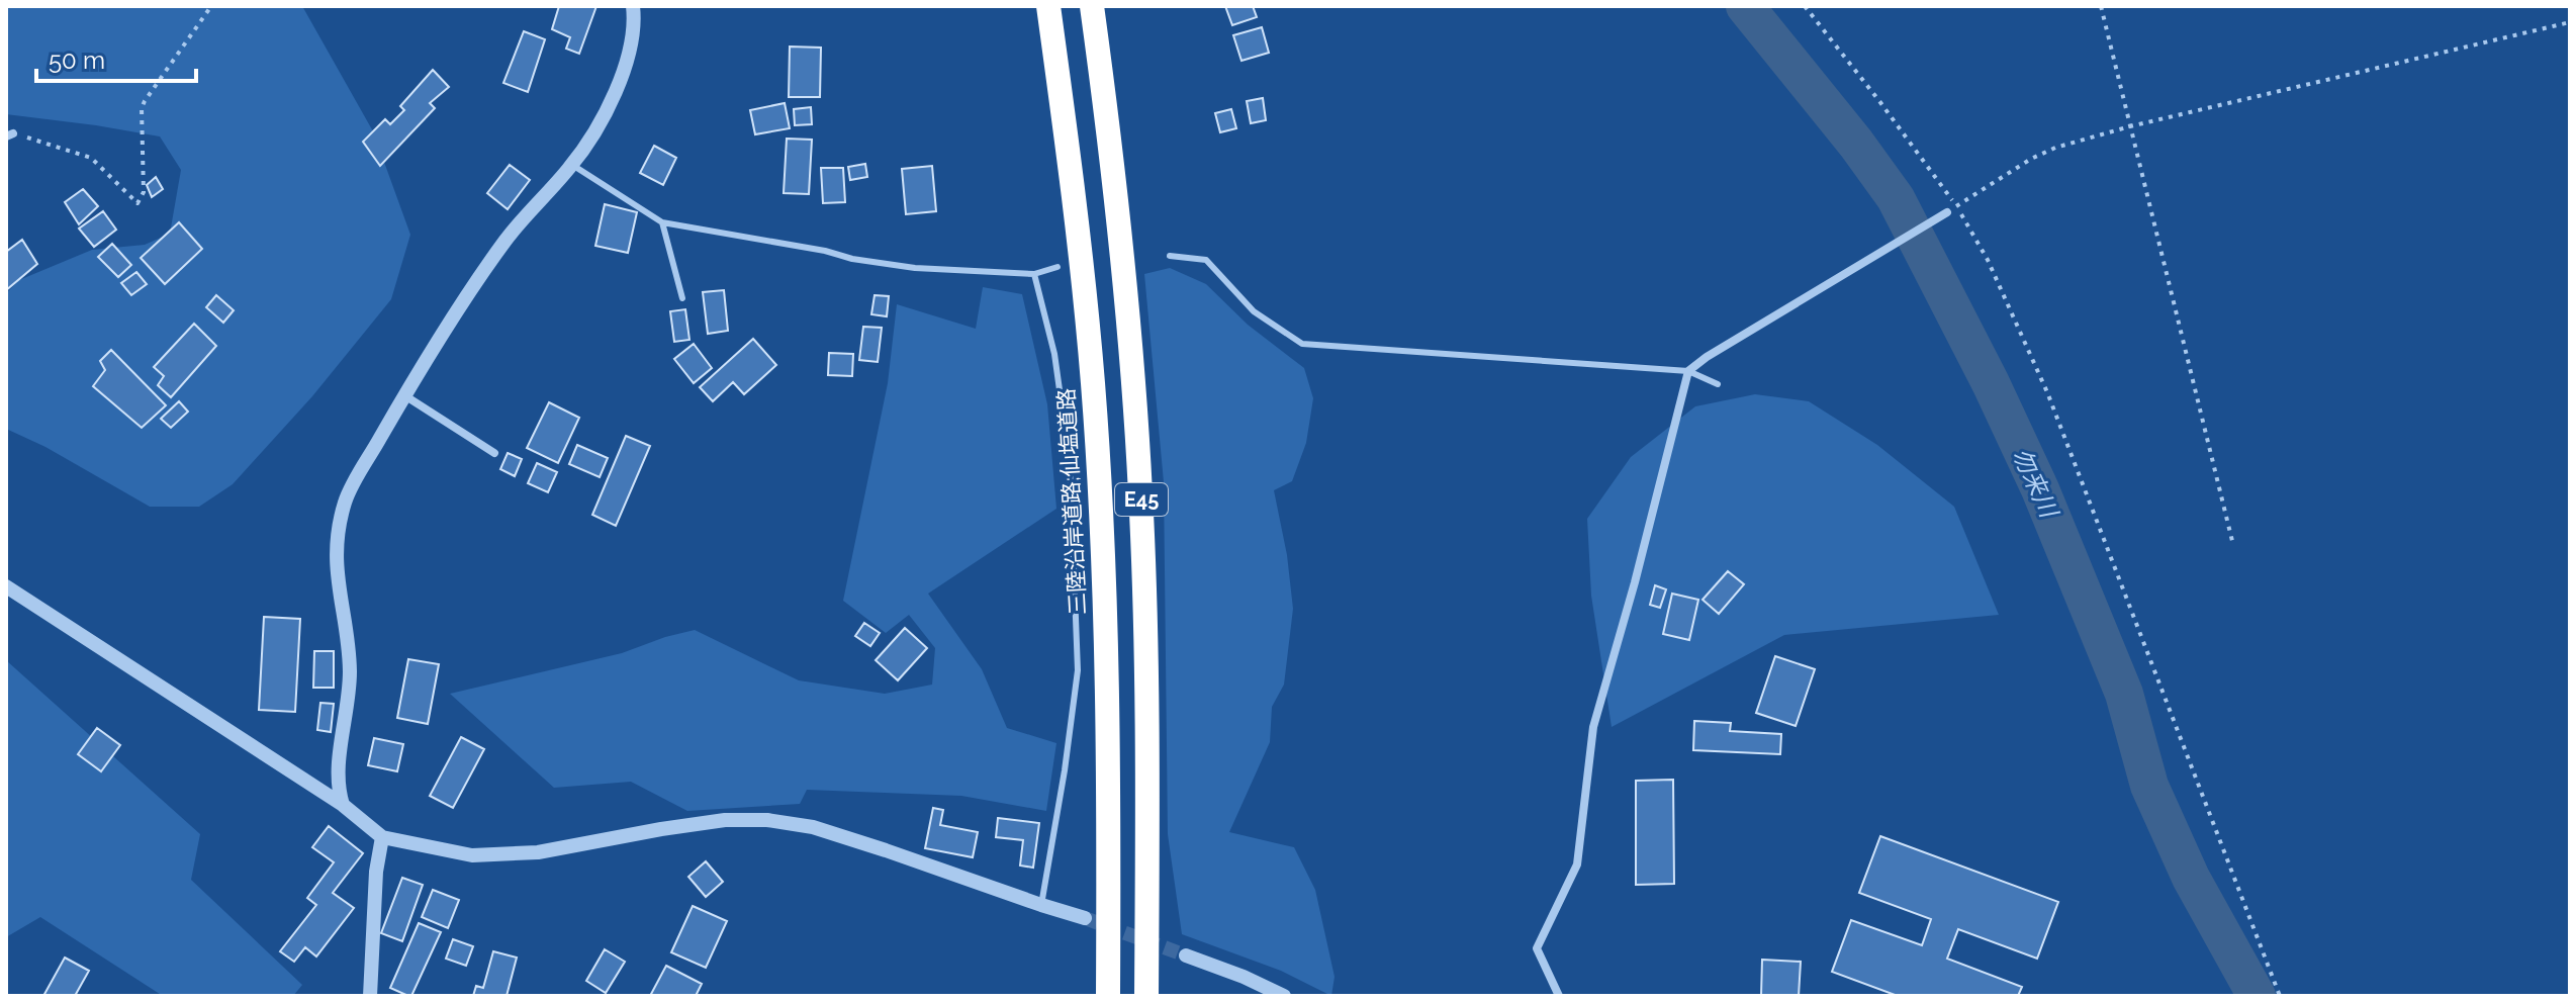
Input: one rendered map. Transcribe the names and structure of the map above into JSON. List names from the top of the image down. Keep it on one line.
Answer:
{"streets":{"highway":["E45","三陸沿岸道路;仙塩道路"]},"water":["勿来川"],"scale_bar":"50 m"}
